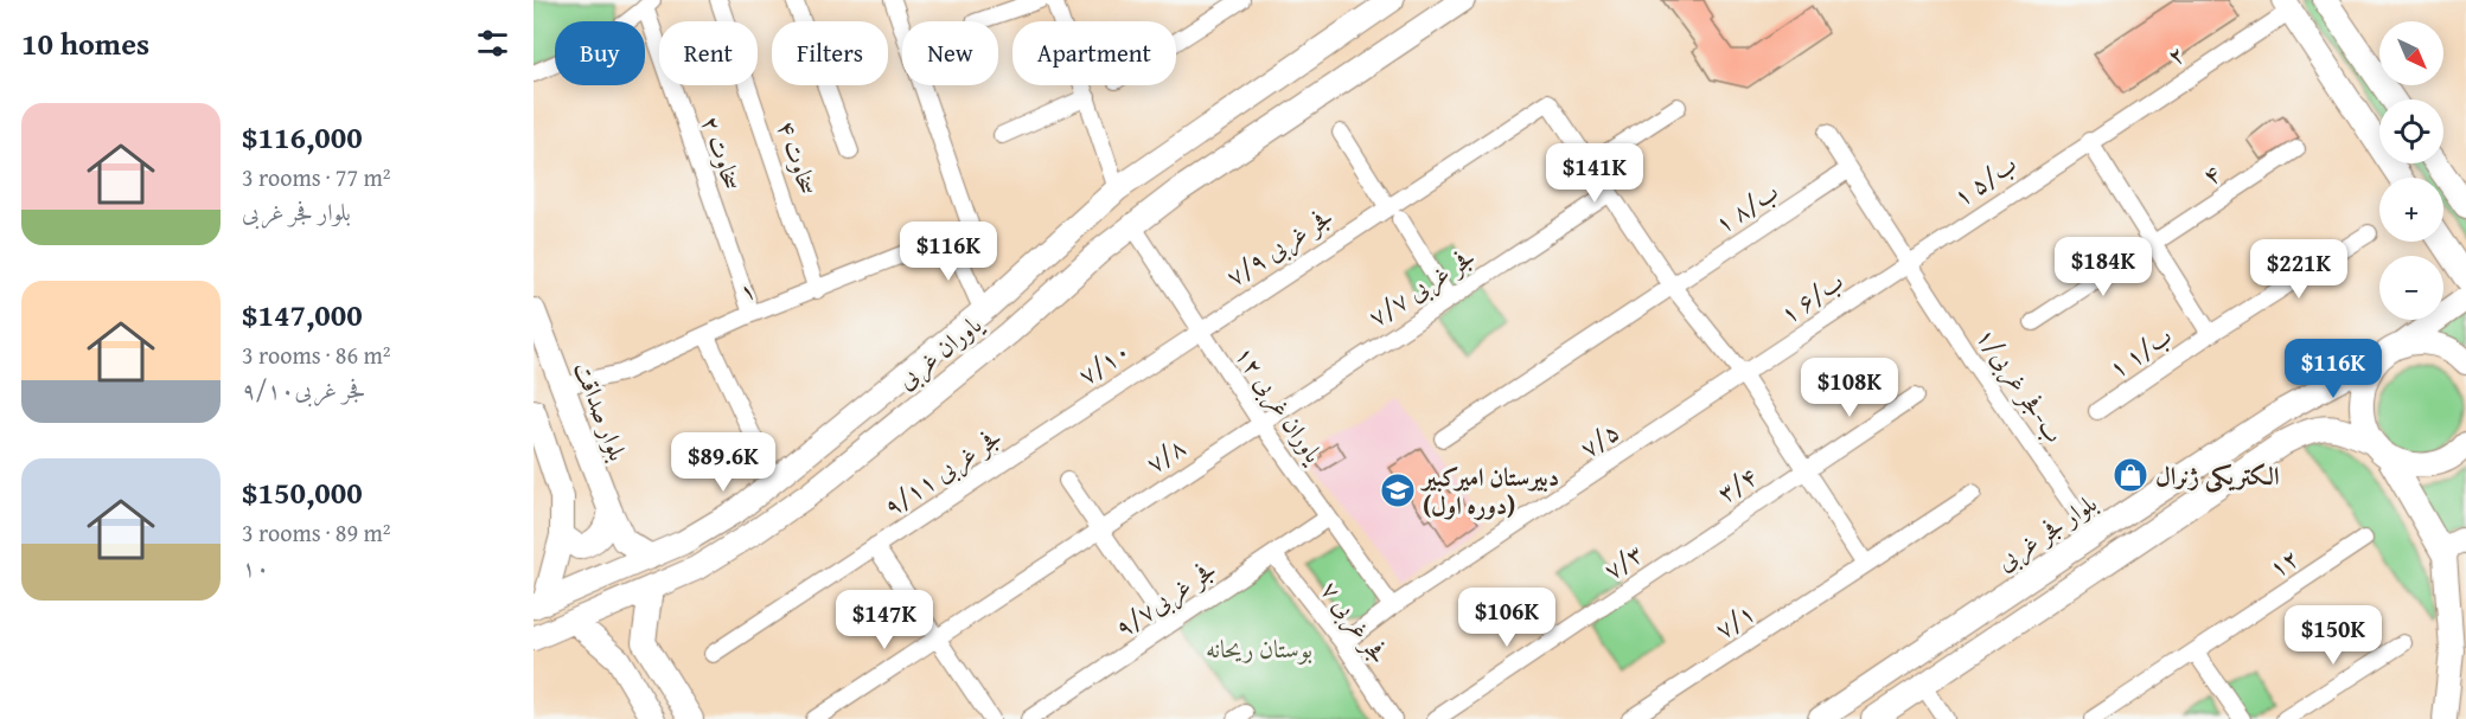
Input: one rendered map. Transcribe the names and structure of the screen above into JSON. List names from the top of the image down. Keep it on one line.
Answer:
{"streets":{"main road":["یاوران غربی","بلوار صداقت","بلوار فجر غربی"],"street":["۲","سخاوت ۲","سخاوت ۴","۴","۱ ب/۵","۱ ب/۸","۷/۹ فجر غربی","۷/۷ فجر غربی","۱","۱ ب/۶","۱ ب/۱","۷/۱۰","۱/ب-فجر غربی","۱۲ یاوران غربی","۷/۵","۷/۸","۹/۱۱ فجر غربی","۳/۴","۷/۳","۱۲","فجر غربی۹/۷","۷/۱","۷ فجر غربی"]},"crossings":[["۲","۱ ب/۵"],["سخاوت ۲","۱"],["سخاوت ۴","۱"],["۱ ب/۵","۱ ب/۶"],["۱ ب/۵","۱/ب-فجر غربی"],["۱ ب/۸","۱/ب-فجر غربی"],["۷/۹ فجر غربی","۷/۱۰"],["۷/۹ فجر غربی","۱۲ یاوران غربی"],["۷/۷ فجر غربی","۱۲ یاوران غربی"],["۷/۷ فجر غربی","۷/۸"],["۱","بلوار صداقت"],["۱ ب/۶","۱/ب-فجر غربی"],["۱ ب/۶","۷/۵"],["یاوران غربی","۱۲ یاوران غربی"],["یاوران غربی","بلوار صداقت"],["۷/۱۰","۱۲ یاوران غربی"],["۷/۱۰","۹/۱۱ فجر غربی"],["۱/ب-فجر غربی","بلوار فجر غربی"],["۱۲ یاوران غربی","۷/۵"],["۱۲ یاوران غربی","۷/۸"],["۱۲ یاوران غربی","فجر غربی۹/۷"],["۷/۵","۷ فجر غربی"],["۳/۴","۷/۳"],["فجر غربی۹/۷","۷ فجر غربی"]],"parks":["بوستان ریحانه"],"places":{"shop":["الکتریکی ژنرال"],"school or university":["دبیرستان امیرکبیر (دوره اول)"]},"north":"bottom right","page":{"heading":"10 homes","map_buttons":["+","−"],"chip":["Buy","Rent","Filters","New","Apartment"],"list":[{"name":"$116,000","note":"3 rooms · 77 m² · بلوار فجر غربی"},{"name":"$147,000","note":"3 rooms · 86 m² · فجر غربی۹/۱۰"},{"name":"$150,000","note":"3 rooms · 89 m² · ۱۰"}],"price":["$141K","$116K","$184K","$221K","$116K","$108K","$89.6K","$106K","$147K","$150K"]}}
